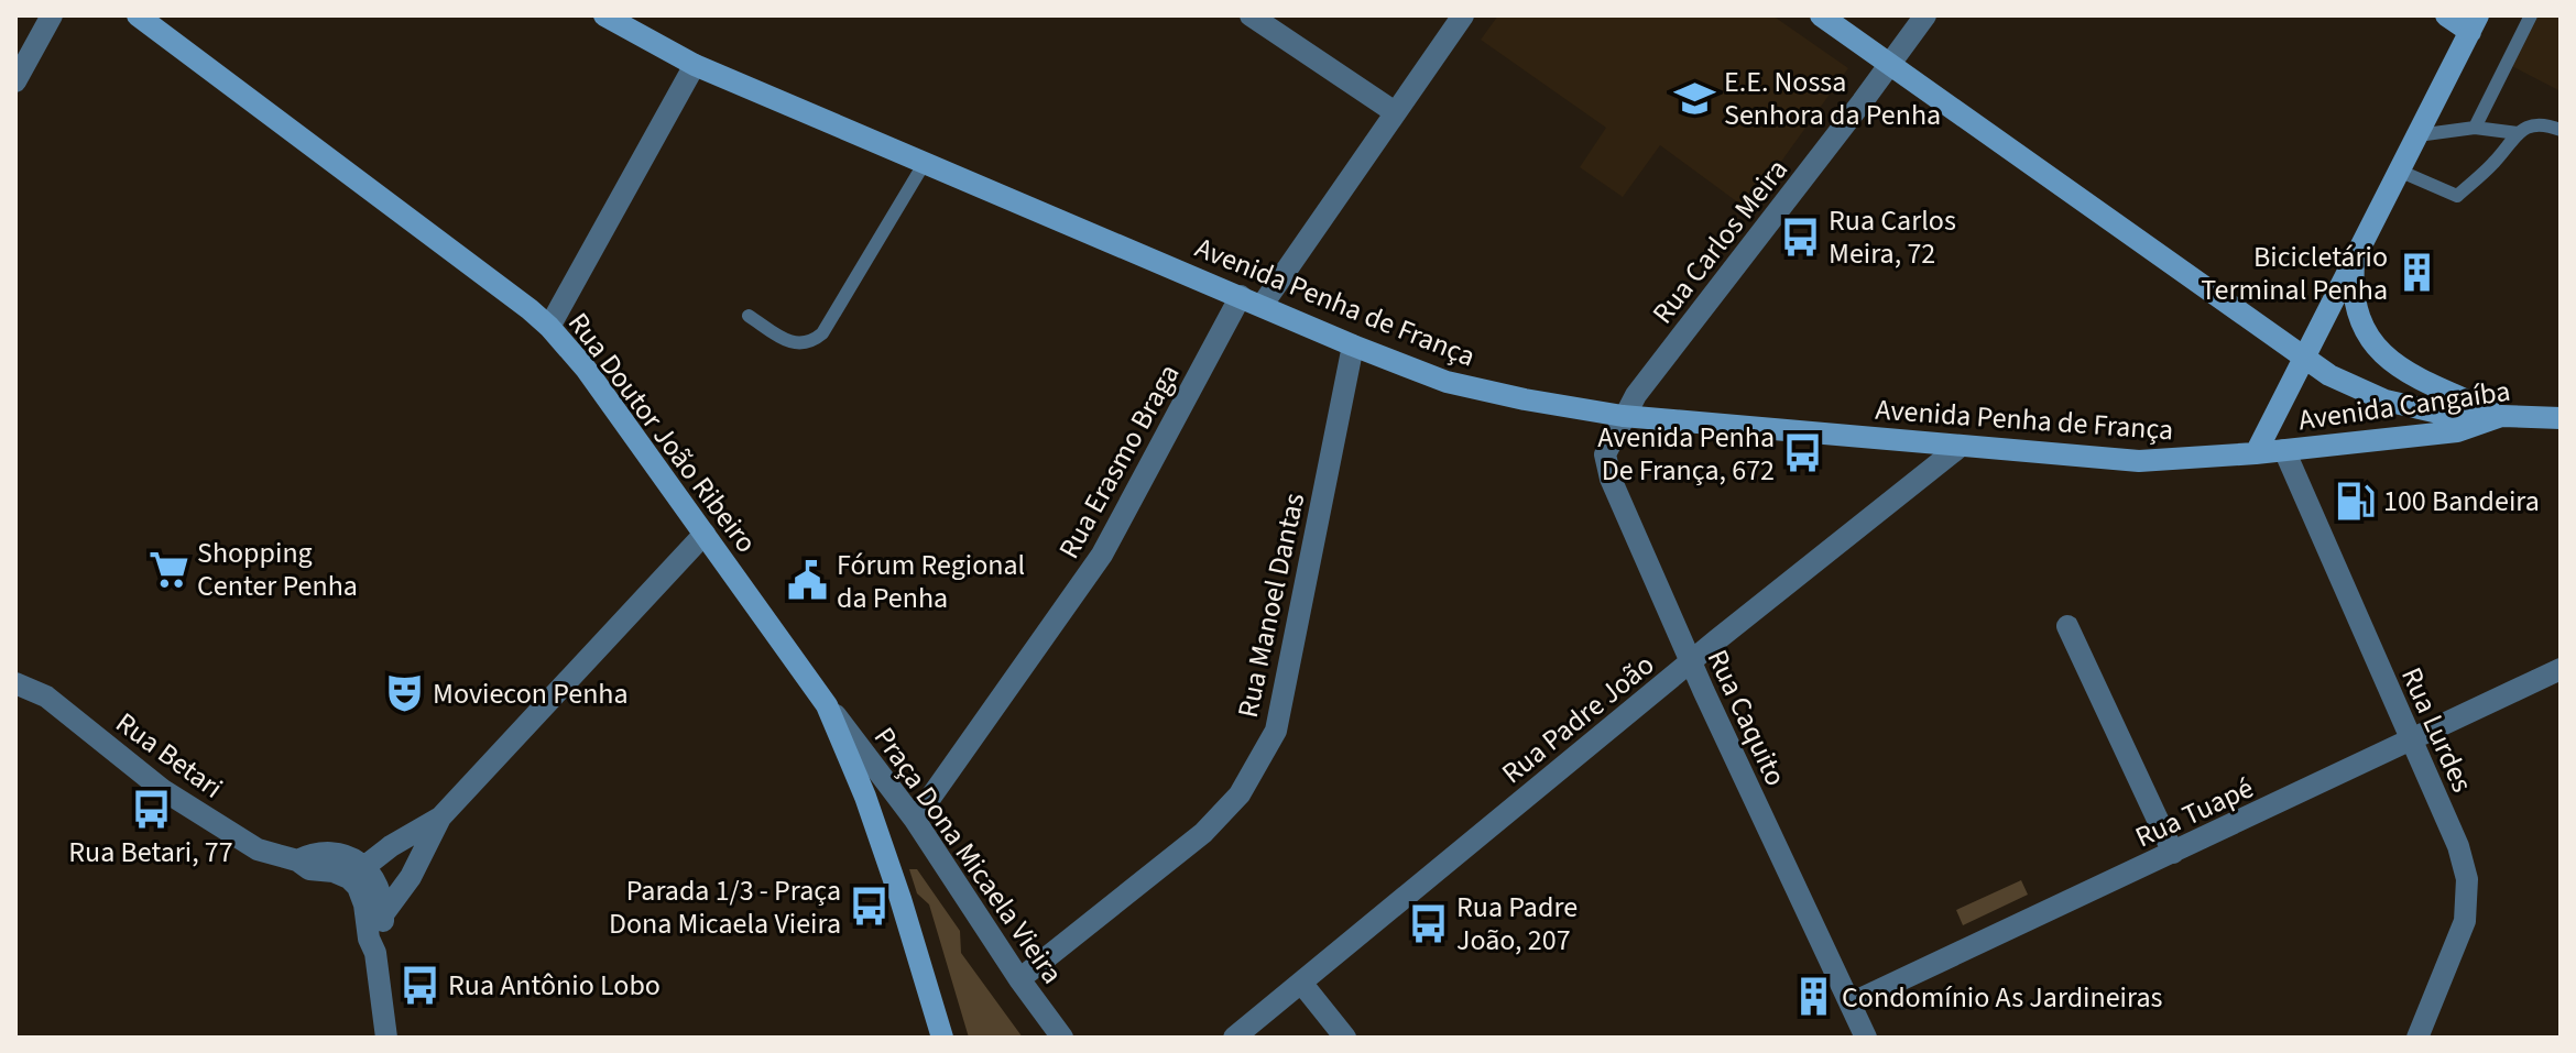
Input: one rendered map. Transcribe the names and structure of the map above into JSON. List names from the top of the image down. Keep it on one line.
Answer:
{"streets":{"main road":["Avenida Penha de França","Avenida Cangaíba","Rua Doutor João Ribeiro"],"street":["Rua Carlos Meira","Rua Erasmo Braga","Rua Manoel Dantas","Rua Caquito","Rua Padre João","Rua Lurdes","Rua Betari","Rua Tuapé","Praça Dona Micaela Vieira"]},"crossings":[["Rua Carlos Meira","Avenida Penha de França"],["Rua Carlos Meira","Rua Caquito"],["Avenida Penha de França","Avenida Cangaíba"],["Avenida Penha de França","Rua Erasmo Braga"],["Avenida Penha de França","Rua Manoel Dantas"],["Avenida Penha de França","Rua Caquito"],["Avenida Penha de França","Rua Padre João"],["Avenida Cangaíba","Rua Lurdes"],["Rua Doutor João Ribeiro","Praça Dona Micaela Vieira"],["Rua Erasmo Braga","Praça Dona Micaela Vieira"],["Rua Manoel Dantas","Praça Dona Micaela Vieira"],["Rua Caquito","Rua Padre João"],["Rua Caquito","Rua Tuapé"],["Rua Lurdes","Rua Tuapé"]],"places":{"school or university":["E.E. Nossa Senhora da Penha"],"bus stop":["Rua Carlos Meira, 72","Avenida Penha De França, 672","Rua Betari, 77","Parada 1/3 - Praça Dona Micaela Vieira","Rua Padre João, 207","Rua Antônio Lobo"],"building":["Bicicletário Terminal Penha","Condomínio As Jardineiras"],"fuel station":["100 Bandeira"],"supermarket":["Shopping Center Penha"],"public building":["Fórum Regional da Penha"],"theatre":["Moviecon Penha"]}}
